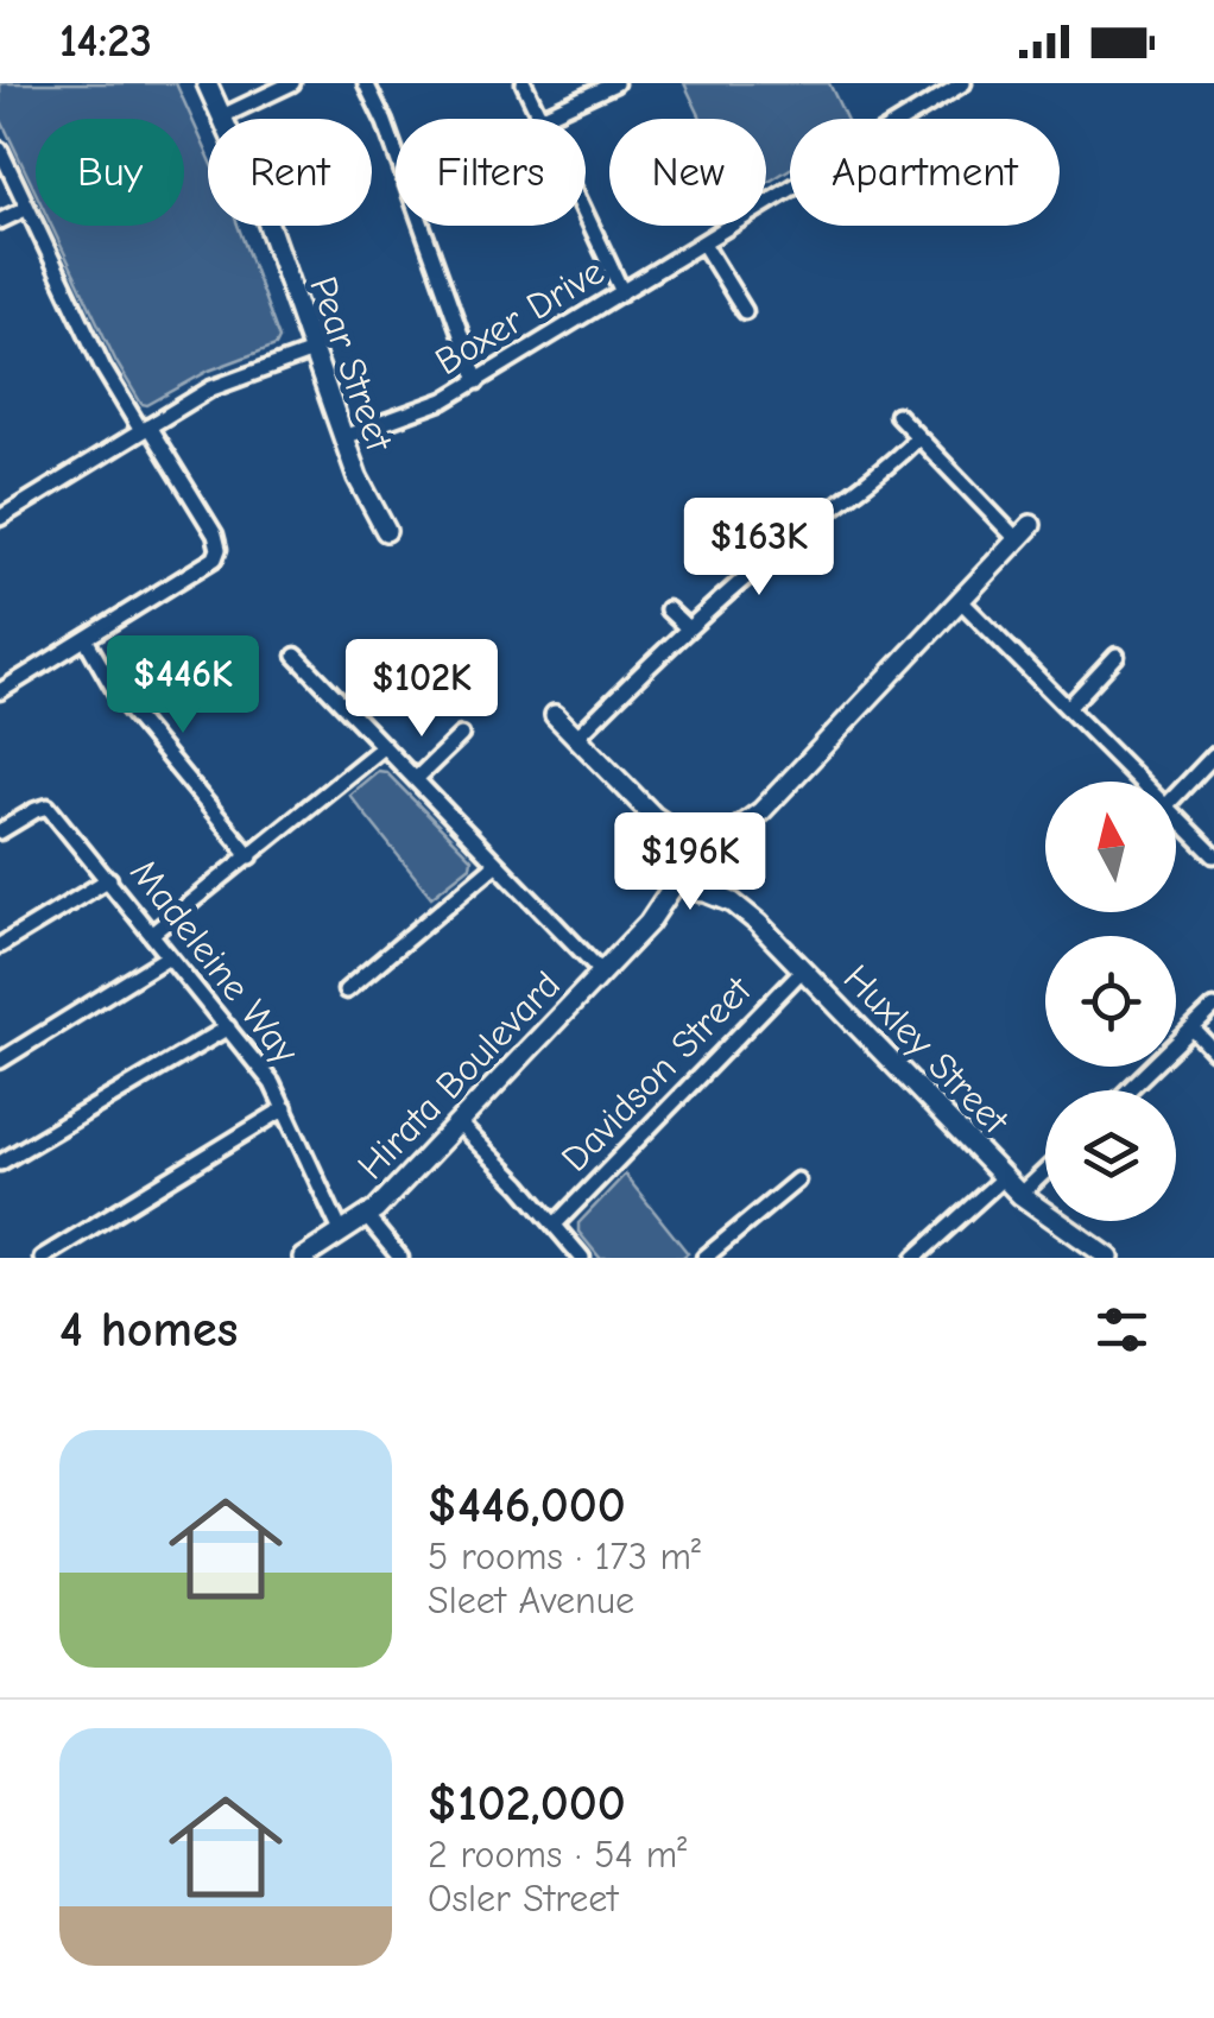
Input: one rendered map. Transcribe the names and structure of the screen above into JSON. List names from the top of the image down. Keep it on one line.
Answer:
{"streets":{"street":["Boxer Drive","Pear Street","Madeleine Way","Huxley Street","Davidson Street","Hirata Boulevard"]},"crossings":[["Boxer Drive","Pear Street"],["Madeleine Way","Hirata Boulevard"],["Huxley Street","Davidson Street"],["Huxley Street","Hirata Boulevard"]],"north":"top","page":{"status":"14:23","chip":["Buy","Rent","Filters","New","Apartment"],"price":["$163K","$446K","$102K","$196K"],"heading":"4 homes","list":[{"name":"$446,000","note":"5 rooms · 173 m² · Sleet Avenue"},{"name":"$102,000","note":"2 rooms · 54 m² · Osler Street"}]}}
